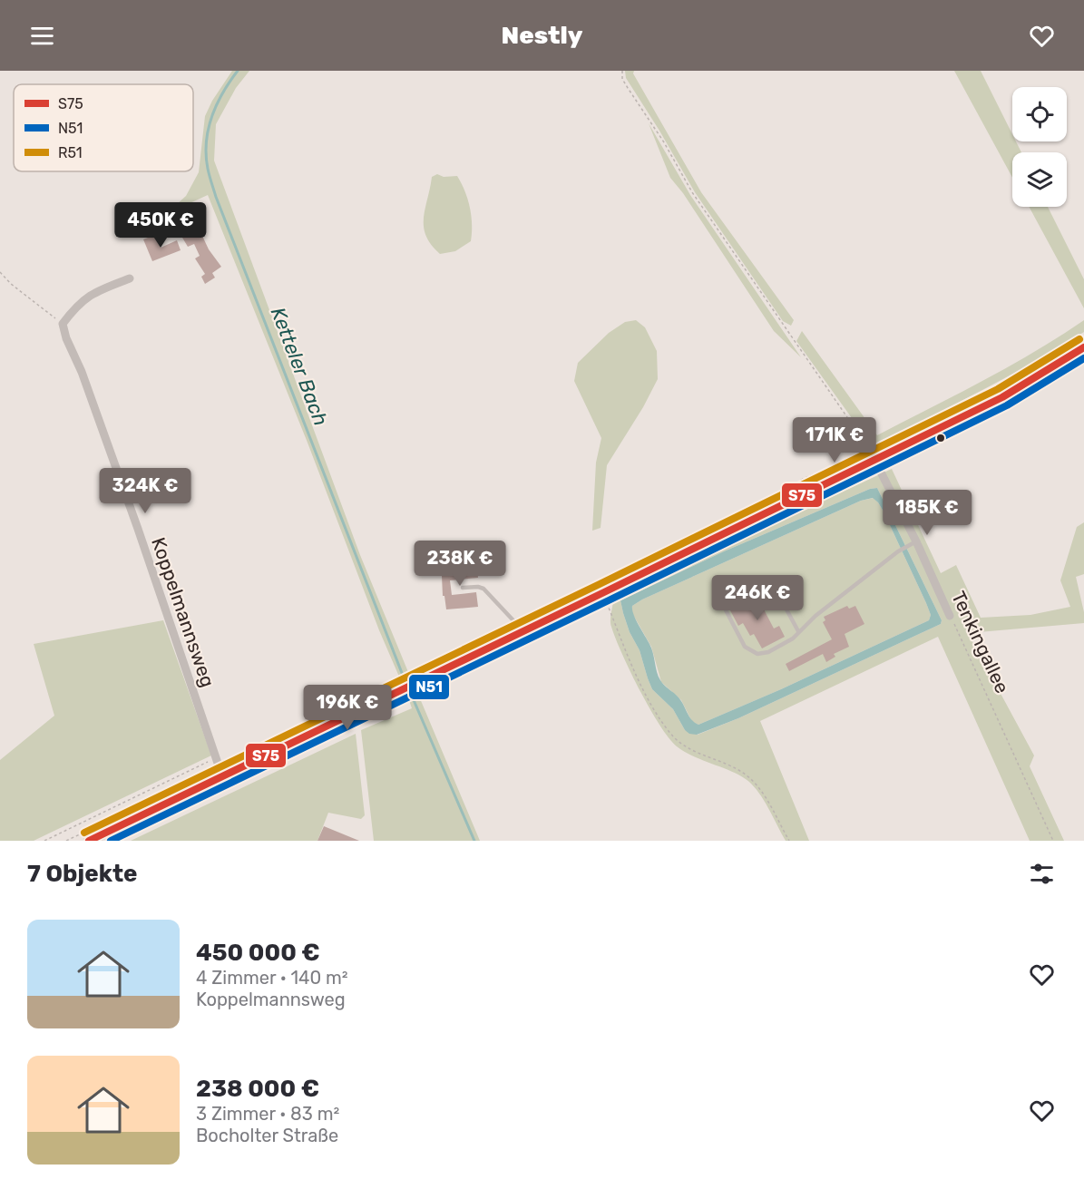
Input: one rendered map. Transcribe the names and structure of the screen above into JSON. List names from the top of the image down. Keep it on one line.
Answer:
{"streets":{"street":["Koppelmannsweg","Tenkingallee"]},"water":["Ketteler Bach"],"lines":["transit line R51","transit line S75","transit line N51"],"legend":["S75","N51","R51"],"page":{"header":"Nestly","price":["450K €","171K €","324K €","185K €","238K €","246K €","196K €"],"heading":"7 Objekte","list":[{"name":"450 000 €","note":"4 Zimmer · 140 m² · Koppelmannsweg"},{"name":"238 000 €","note":"3 Zimmer · 83 m² · Bocholter Straße"}]}}
